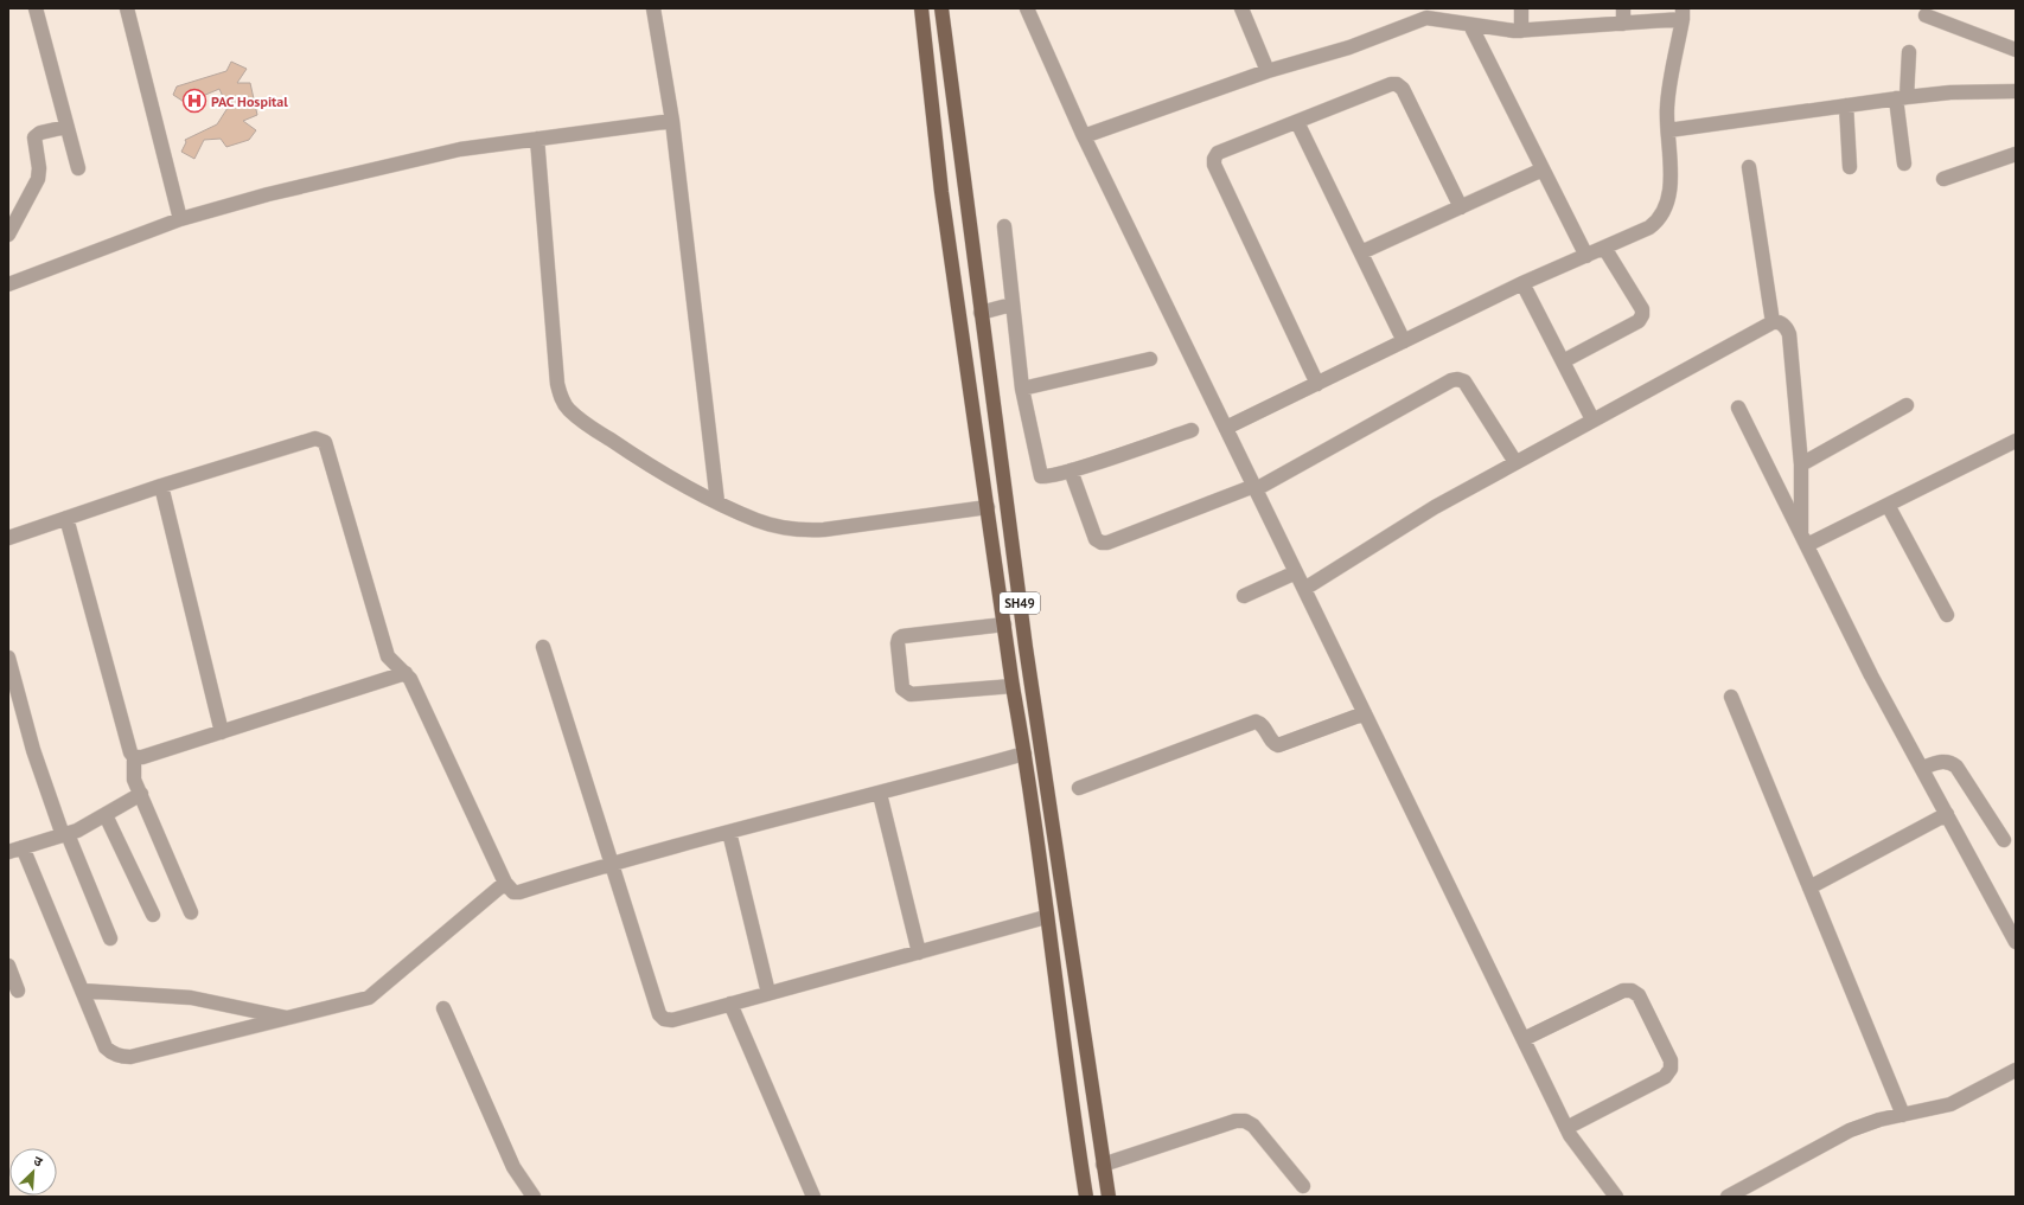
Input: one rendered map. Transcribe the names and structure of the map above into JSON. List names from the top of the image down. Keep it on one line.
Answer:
{"streets":{"main road":["SH49"]},"places":{"hospital":["PAC Hospital"]},"north":"top right"}
